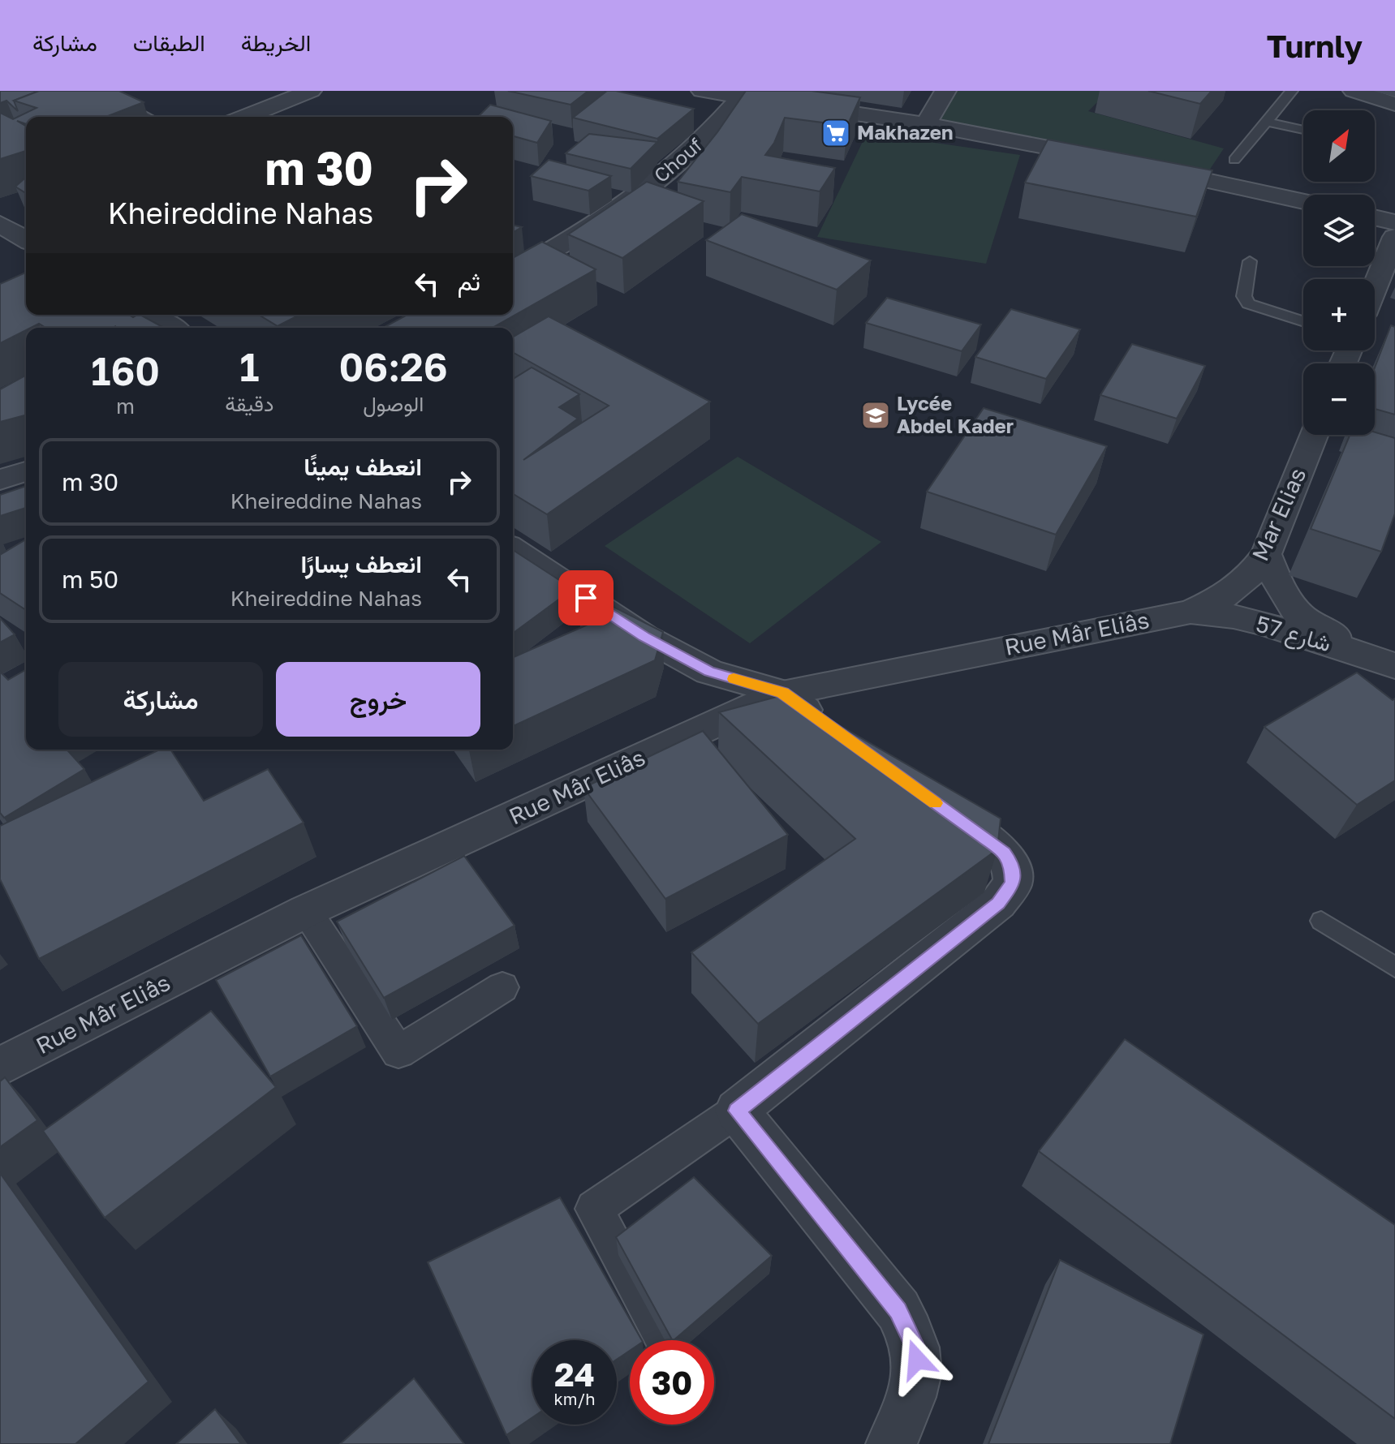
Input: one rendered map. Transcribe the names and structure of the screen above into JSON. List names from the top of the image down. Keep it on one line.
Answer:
{"streets":{"street":["Chouf","Mar Elias","Rue Mâr Eliâs","شارع 57"]},"crossings":[["Mar Elias","Rue Mâr Eliâs"],["Mar Elias","شارع 57"],["Rue Mâr Eliâs","شارع 57"]],"places":{"supermarket":["Makhazen"],"school or university":["Lycée Abdel Kader"]},"north":"top right","page":{"header":"Turnly","nav":["الخريطة","الطبقات","مشاركة"],"map_buttons":["+","−"],"turn":["30 m","Kheireddine Nahas"],"then":"ثم","eta":["06:26","الوصول","1","دقيقة","160","m"],"list":[{"name":"انعطف يمينًا","note":"Kheireddine Nahas","value":"30 m"},{"name":"انعطف يسارًا","note":"Kheireddine Nahas","value":"50 m"}],"buttons":["خروج","مشاركة"],"speed":"24 km/h","limit":"30"}}
